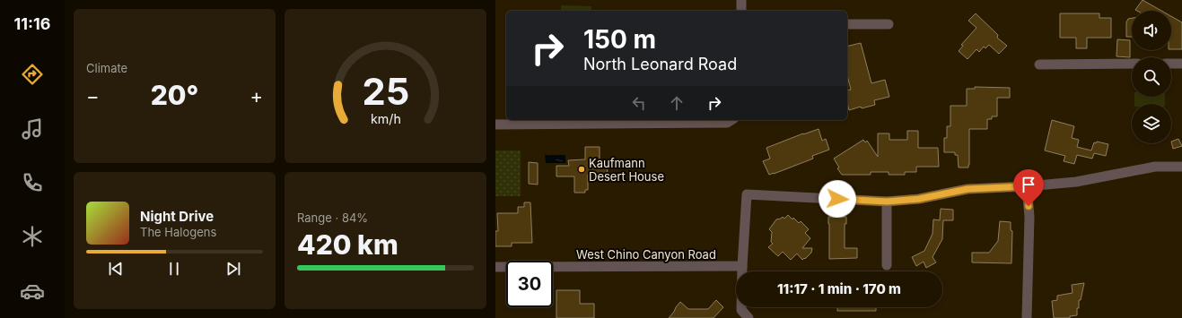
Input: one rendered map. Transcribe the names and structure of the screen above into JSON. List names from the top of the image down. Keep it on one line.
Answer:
{"streets":{"street":["West Chino Canyon Road"]},"places":["Kaufmann Desert House"],"page":{"tabs":"11:16","tile":["Climate",["Range · 84%","420 km"]],"turn":["150 m","North Leonard Road"],"heat":["−","20°","+"],"song":["Night Drive","The Halogens"],"limit":"30","trip":"11:17 · 1 min · 170 m","gauge":["25","km/h"]}}
